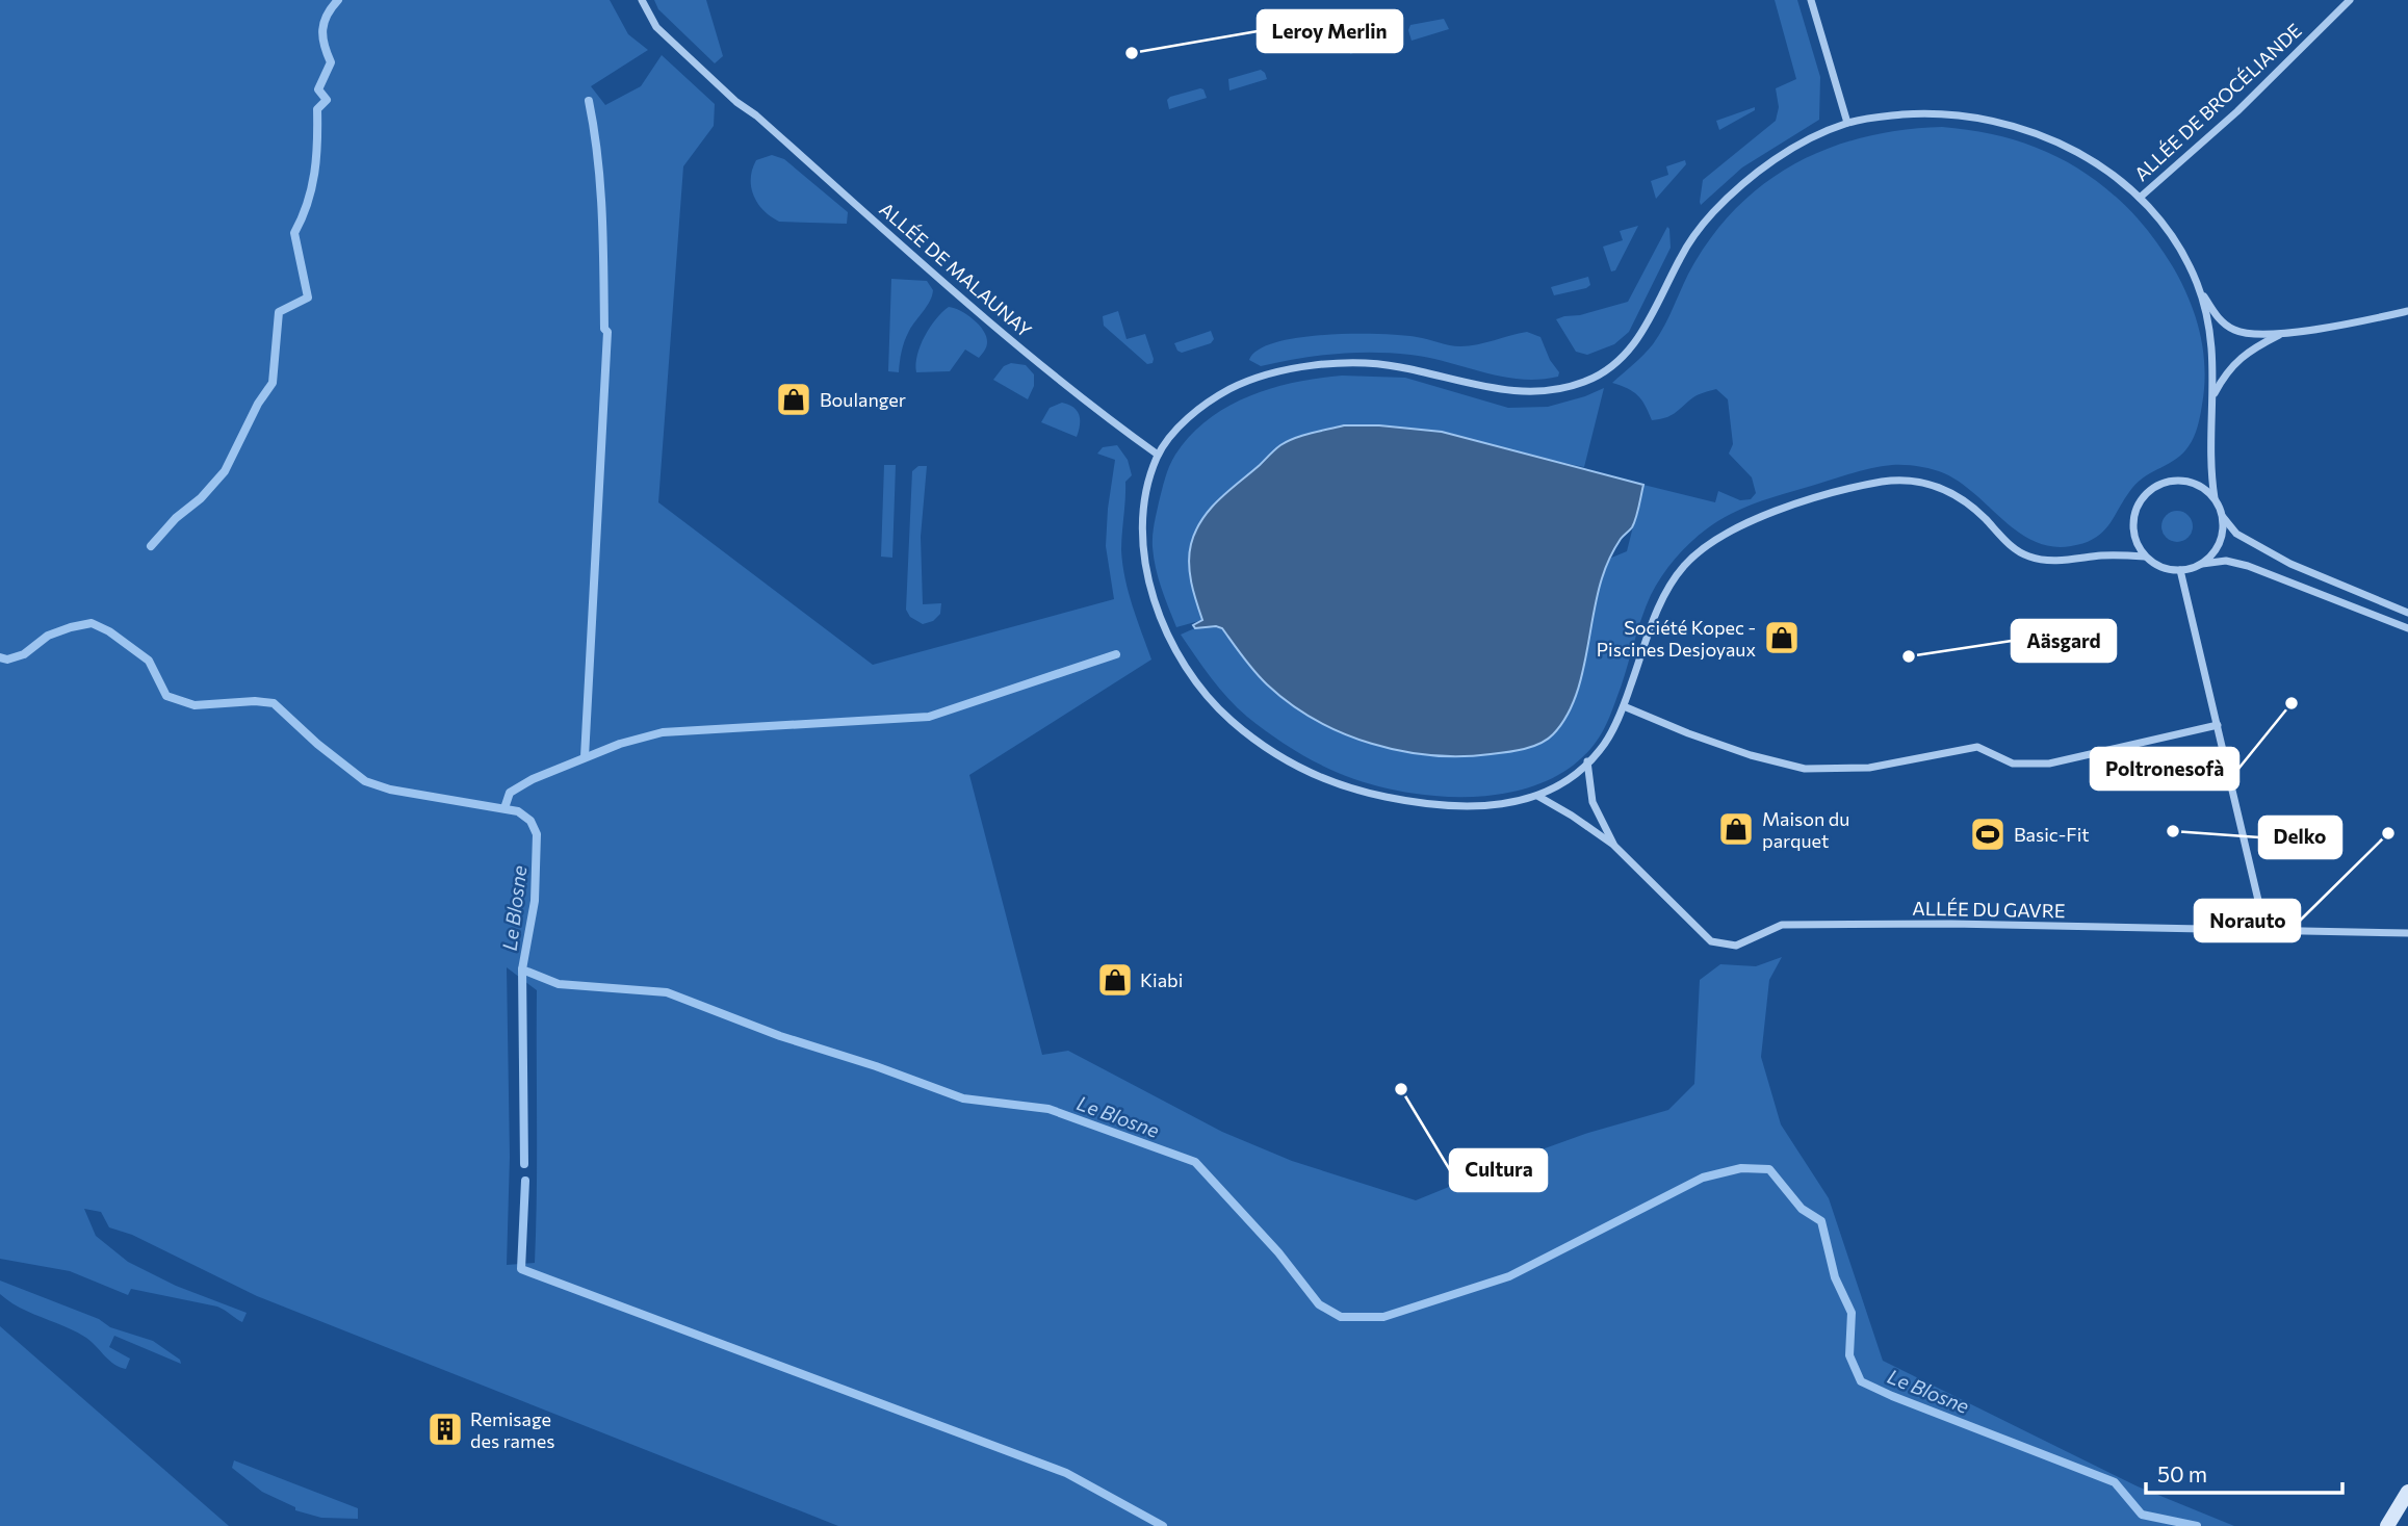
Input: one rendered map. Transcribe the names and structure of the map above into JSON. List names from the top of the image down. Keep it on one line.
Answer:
{"streets":{"street":["ALLÉE DE BROCÉLIANDE","ALLÉE DE MALAUNAY","ALLÉE DU GAVRE"]},"water":["Le Blosne"],"places":{"other":["Leroy Merlin","Aäsgard","Poltronesofà","Delko","Norauto","Cultura"],"shop":["Boulanger","Société Kopec - Piscines Desjoyaux","Maison du parquet","Kiabi"],"sports":["Basic-Fit"],"building":["Remisage des rames"]},"scale_bar":"50 m"}
